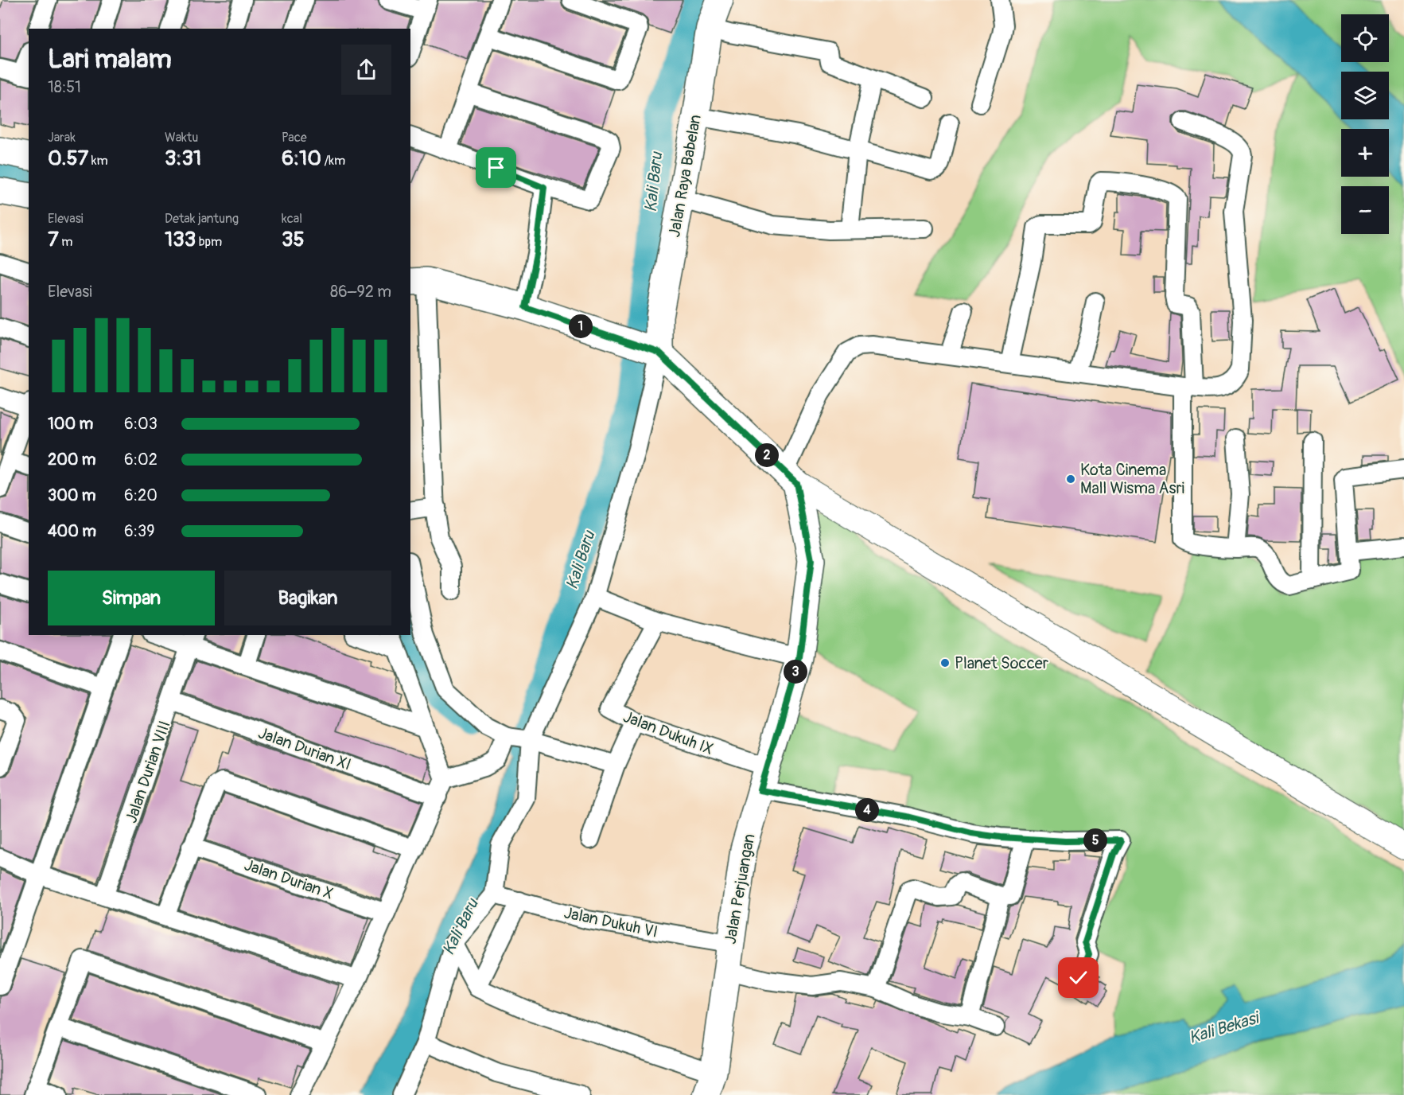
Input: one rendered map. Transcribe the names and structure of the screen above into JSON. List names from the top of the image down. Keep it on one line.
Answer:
{"streets":{"main road":["Jalan Raya Babelan","Jalan Perjuangan"],"street":["Jalan Dukuh IX","Jalan Durian XI","Jalan Durian VIII","Jalan Durian X","Jalan Dukuh VI"]},"crossings":[["Jalan Dukuh IX","Jalan Perjuangan"],["Jalan Durian XI","Jalan Durian VIII"],["Jalan Perjuangan","Jalan Dukuh VI"]],"water":["Kali Baru","Kali Bekasi"],"places":["Kota Cinema Mall Wisma Asri","Planet Soccer"],"page":{"map_buttons":["+","−"],"heading":["Lari malam","18:51"],"stats":[["Jarak","0.57 km"],["Waktu","3:31"],["Pace","6:10 /km"],["Elevasi","7 m"],["Detak jantung","133 bpm"],["kcal","35"]],"chart":["Elevasi","86–92 m"],"pins":["1","2","3","4","5"],"list":[{"name":"100 m","note":"6:03"},{"name":"200 m","note":"6:02"},{"name":"300 m","note":"6:20"},{"name":"400 m","note":"6:39"}],"buttons":["Simpan","Bagikan"]}}
